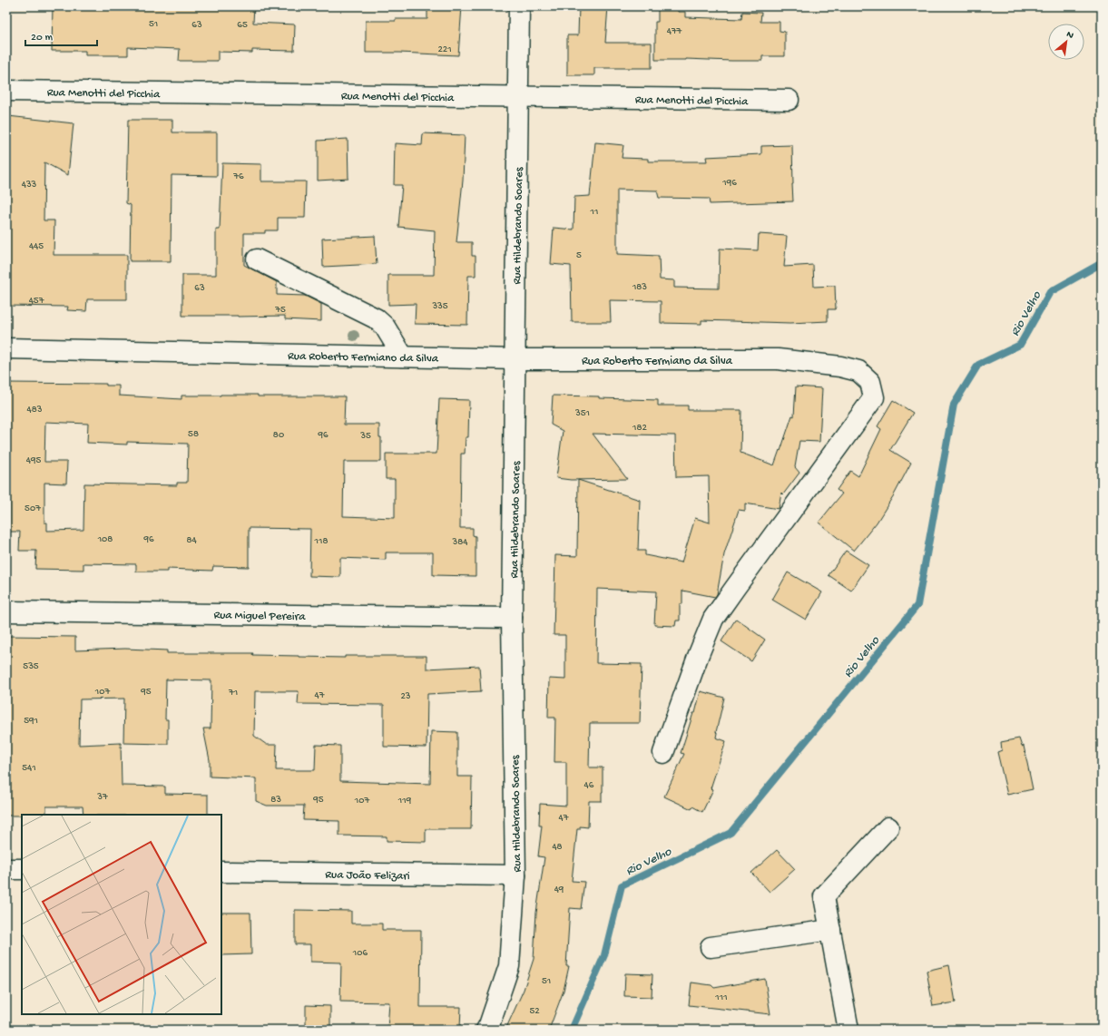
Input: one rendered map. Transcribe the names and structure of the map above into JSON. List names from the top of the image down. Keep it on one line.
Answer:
{"streets":{"street":["Rua Menotti del Picchia","Rua Hildebrando Soares","Rua Roberto Fermiano da Silva","Rua Miguel Pereira","Rua João Felizari"]},"crossings":[["Rua Menotti del Picchia","Rua Hildebrando Soares"],["Rua Hildebrando Soares","Rua Roberto Fermiano da Silva"],["Rua Hildebrando Soares","Rua Miguel Pereira"],["Rua Hildebrando Soares","Rua João Felizari"]],"water":["Rio Velho"],"house_numbers":["51","63","65","477","221","76","196","433","11","445","5","183","63","457","335","75","483","351","182","58","80","96","35","495","507","108","96","84","118","384","535","107","95","71","47","23","591","541","46","37","83","95","107","119","47","48","49","106","51","111","52"],"scale_bar":"20 m","north":"top right"}
